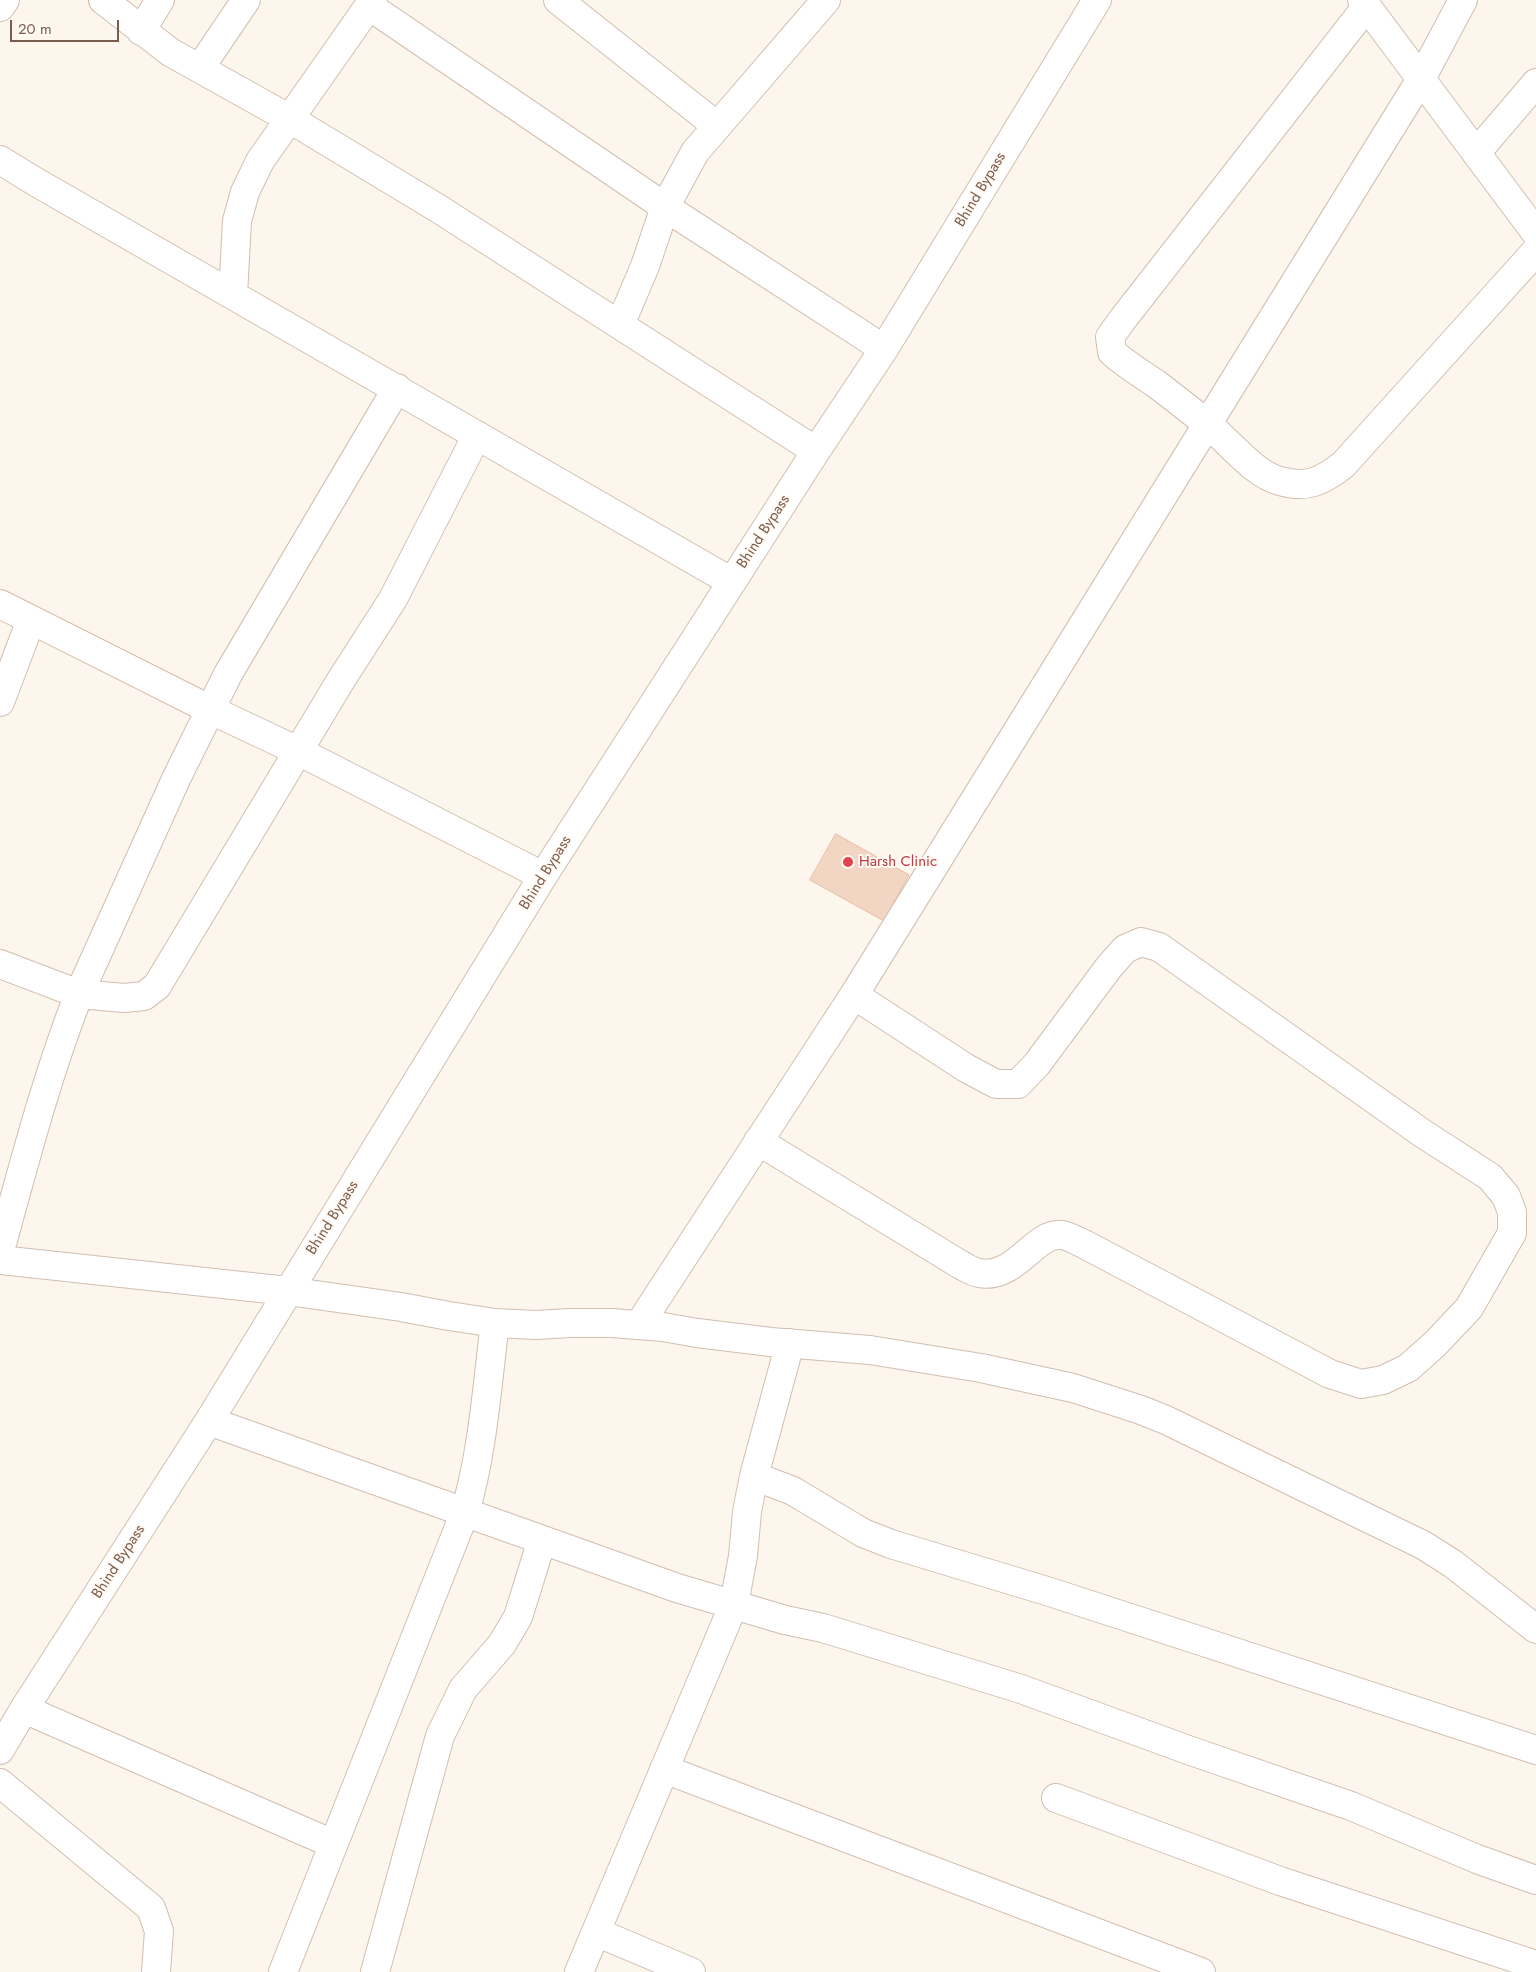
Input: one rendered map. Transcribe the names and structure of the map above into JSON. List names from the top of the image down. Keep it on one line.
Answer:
{"streets":{"street":["Bhind Bypass"]},"places":["Harsh Clinic"],"scale_bar":"20 m"}
